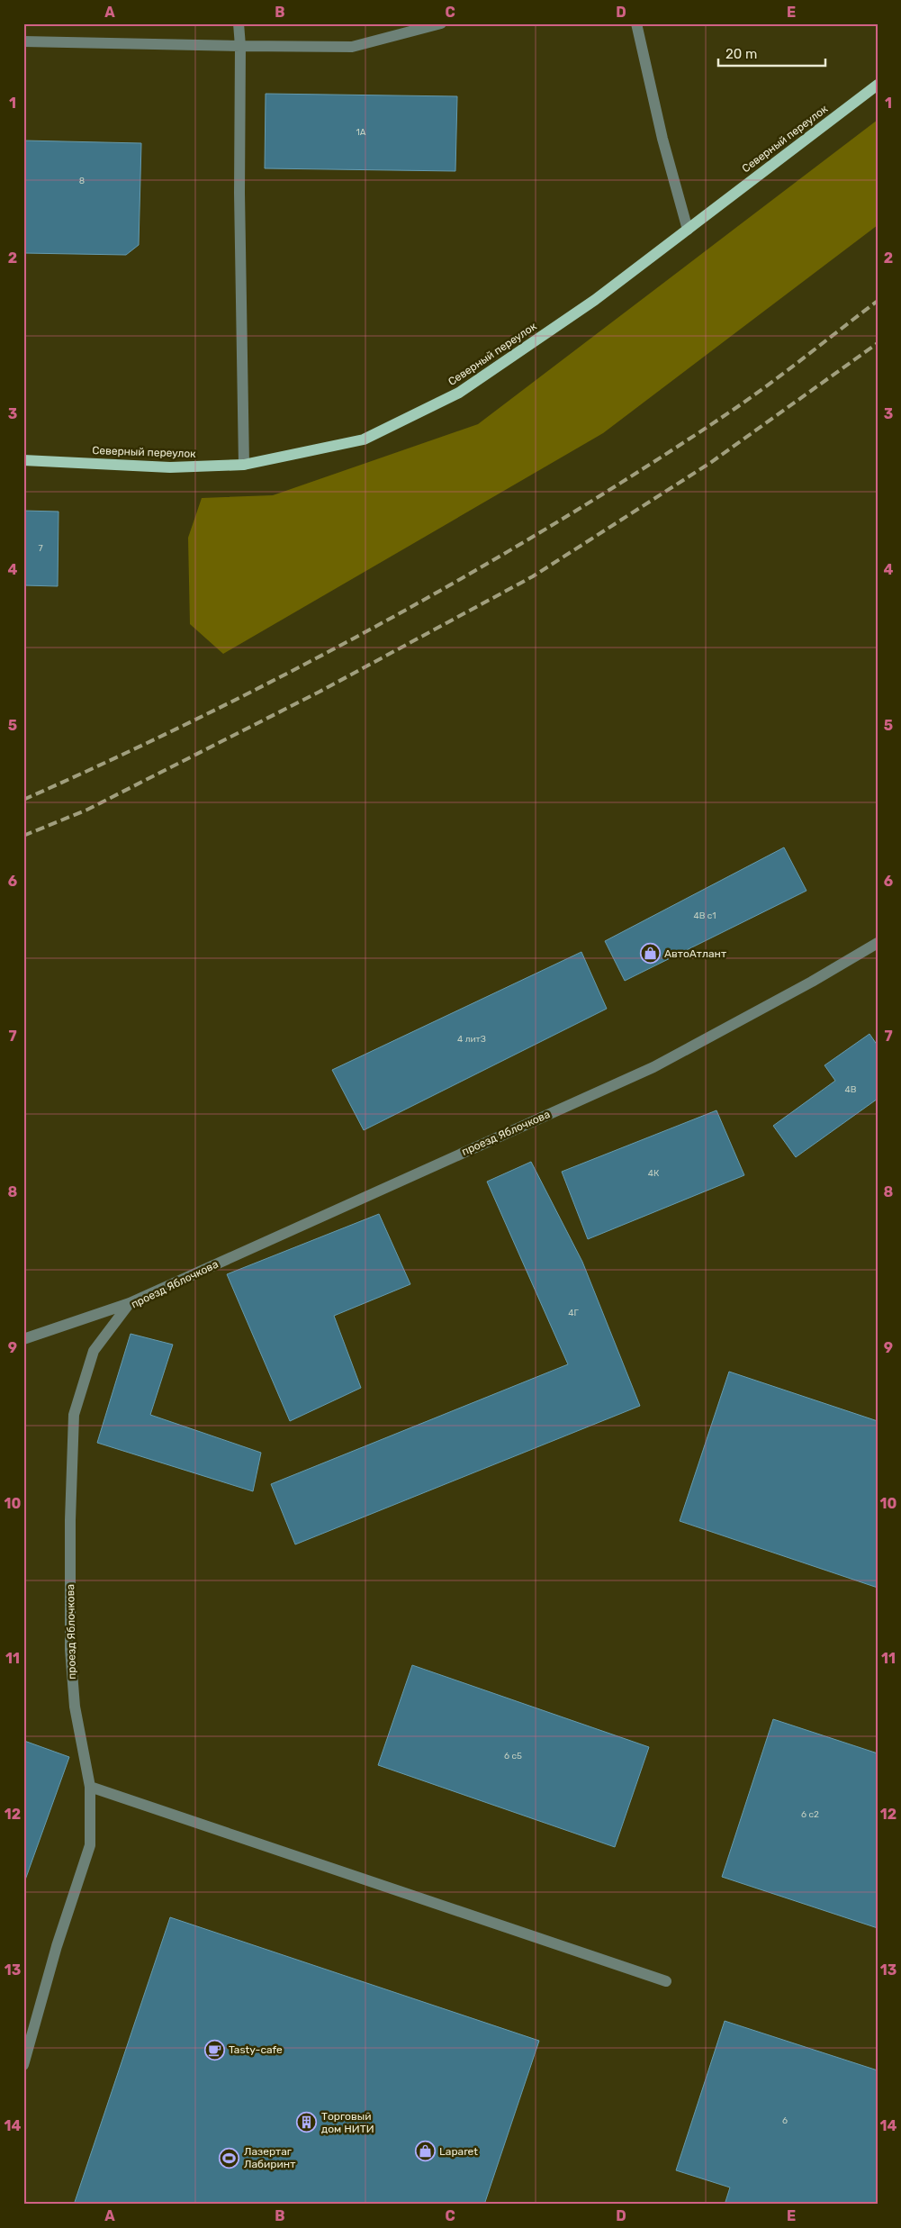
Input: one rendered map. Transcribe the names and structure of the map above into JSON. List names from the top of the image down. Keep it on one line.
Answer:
{"streets":{"main road":["Северный переулок"],"street":["проезд Яблочкова"]},"places":{"shop":["АвтоАтлант","Laparet"],"cafe":["Tasty-cafe"],"building":["Торговый дом НИТИ"],"sports":["Лазертаг Лабиринт"]},"house_numbers":["1А","8","7","4В с1","4 литЗ","4В","4К","4Г","6 с5","6 с2","6"],"scale_bar":"20 m","grid":{"columns":["A","B","C","D","E"],"rows":["1","2","3","4","5","6","7","8","9","10","11","12","13","14"]}}
